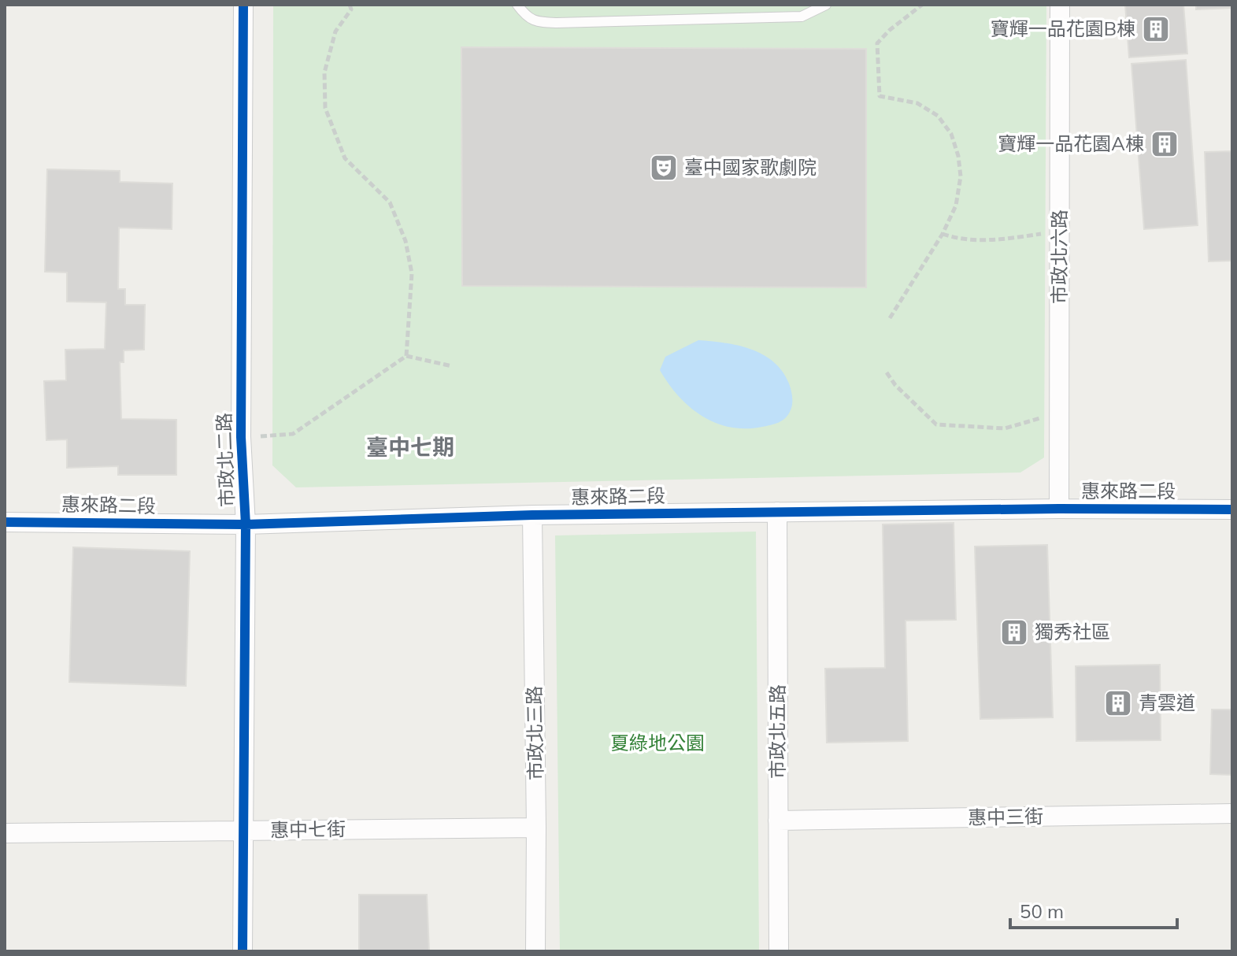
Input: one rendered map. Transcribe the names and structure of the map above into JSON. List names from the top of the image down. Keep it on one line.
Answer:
{"streets":{"street":["市政北六路","市政北二路","惠來路二段","市政北五路","市政北三路","惠中三街","惠中七街"]},"crossings":[["市政北六路","惠來路二段"],["市政北二路","惠來路二段"],["市政北二路","惠中七街"],["惠來路二段","市政北五路"],["惠來路二段","市政北三路"],["市政北五路","惠中三街"],["市政北三路","惠中七街"]],"districts":["臺中七期"],"parks":["夏綠地公園"],"places":{"building":["寶輝一品花園B棟","寶輝一品花園A棟","獨秀社區","青雲道"],"theatre":["臺中國家歌劇院"]},"scale_bar":"50 m"}
